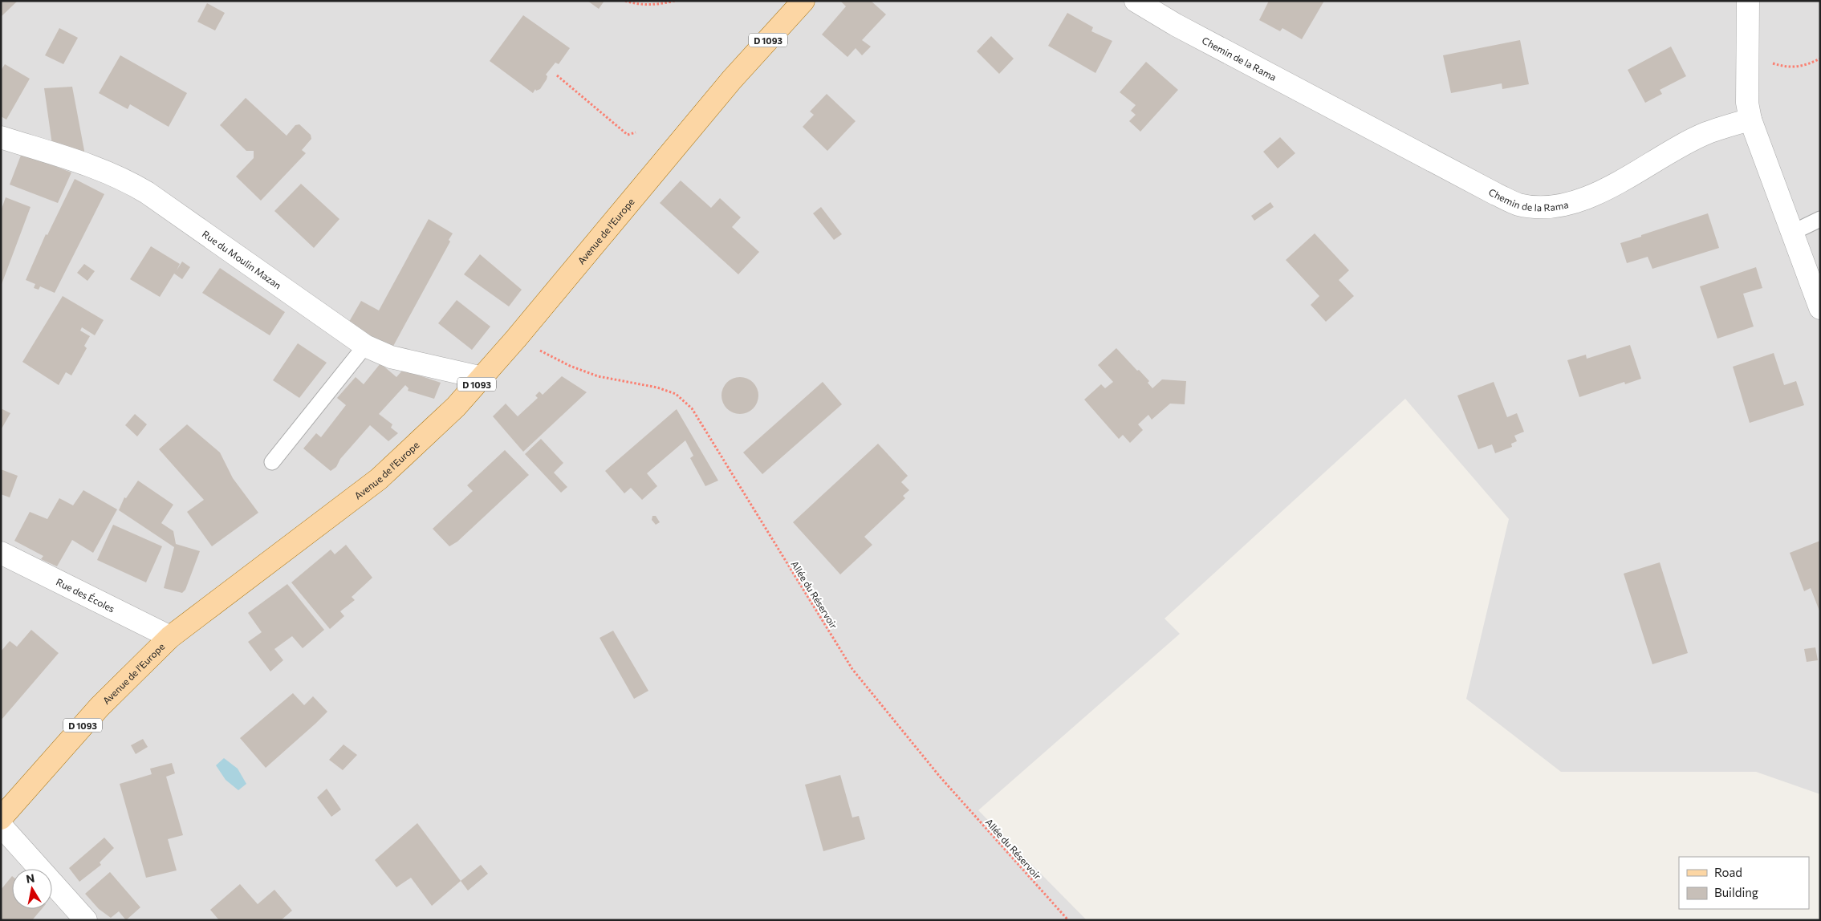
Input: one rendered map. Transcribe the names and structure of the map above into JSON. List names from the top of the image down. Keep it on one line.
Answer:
{"streets":{"main road":["D 1093","Avenue de l'Europe"],"street":["Chemin de la Rama","Rue du Moulin Mazan","Rue des Écoles"],"path":["Allée du Réservoir"]},"crossings":[["Avenue de l'Europe","Rue du Moulin Mazan"],["Avenue de l'Europe","Rue des Écoles"],["Avenue de l'Europe","Allée du Réservoir"]],"legend":["Road","Building"],"north":"top"}
